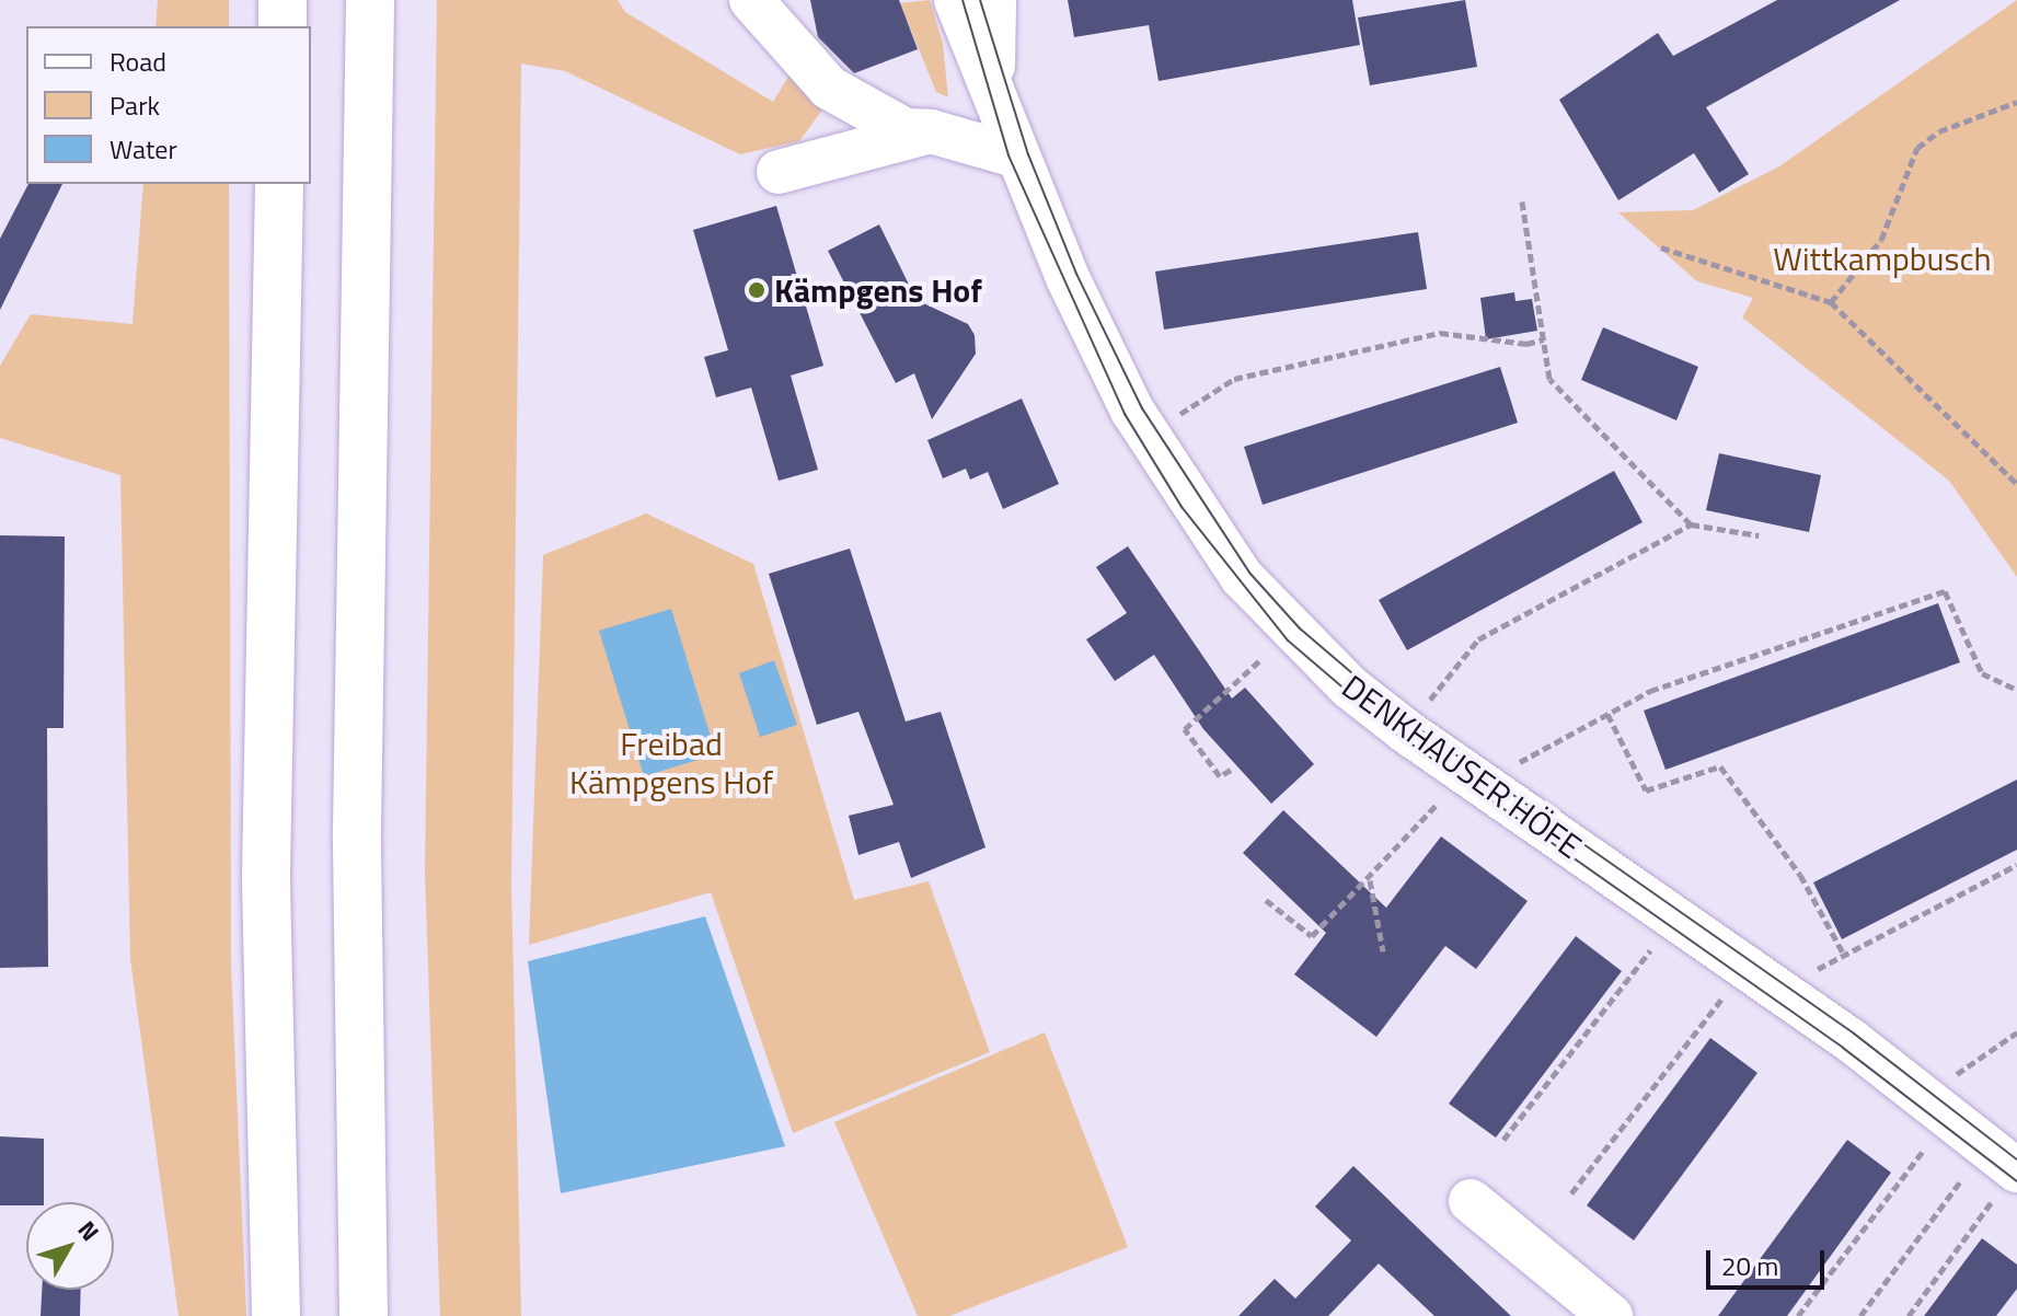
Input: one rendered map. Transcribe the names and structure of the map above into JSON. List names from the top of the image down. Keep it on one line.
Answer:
{"streets":{"street":["DENKHAUSER HÖFE"]},"parks":["Wittkampbusch","Freibad Kämpgens Hof"],"places":["Kämpgens Hof"],"legend":["Road","Park","Water"],"scale_bar":"20 m","north":"top right"}
